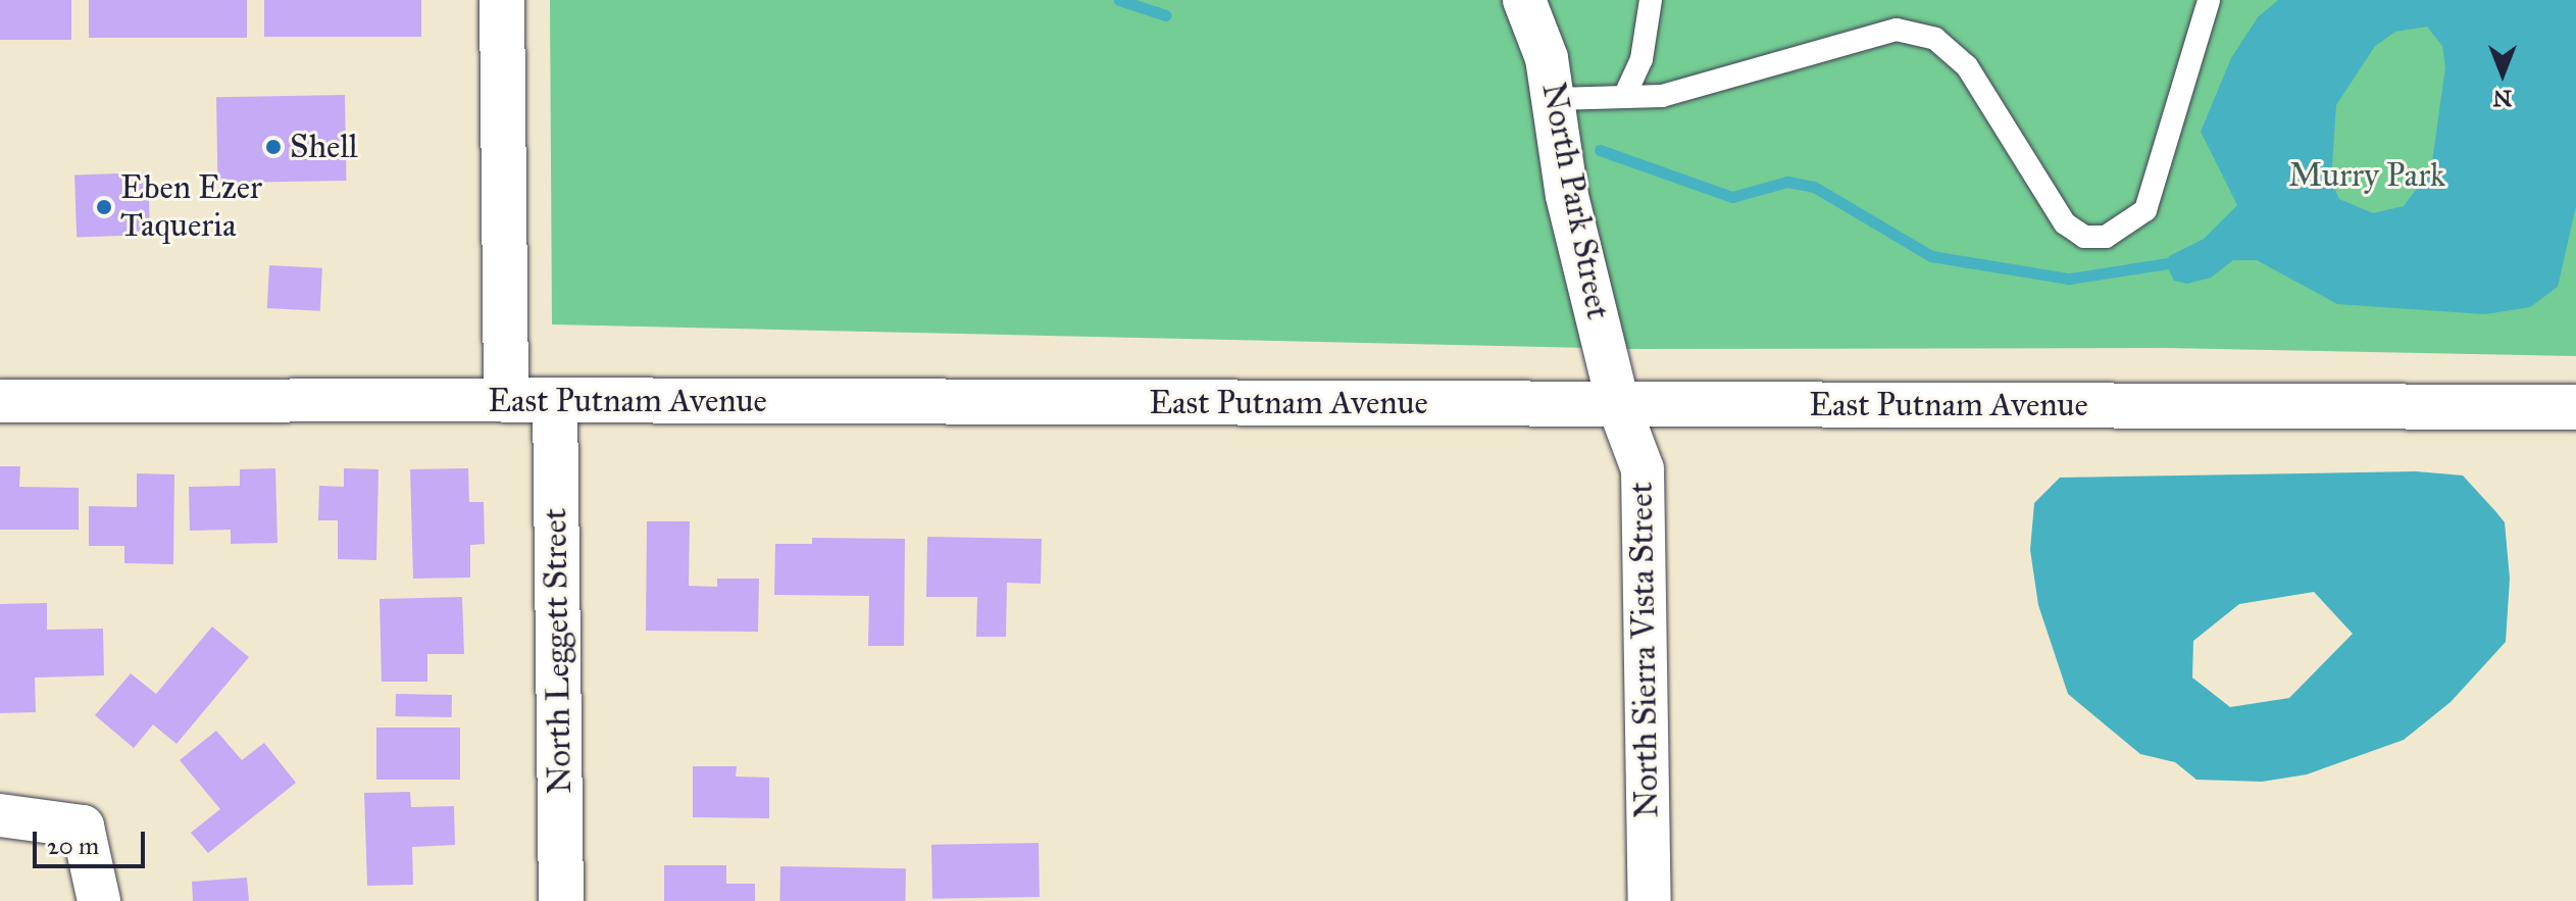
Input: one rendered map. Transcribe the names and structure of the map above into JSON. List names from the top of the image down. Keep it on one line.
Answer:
{"streets":{"street":["North Park Street","East Putnam Avenue","North Sierra Vista Street","North Leggett Street"]},"crossings":[["North Park Street","East Putnam Avenue"],["North Park Street","North Sierra Vista Street"],["East Putnam Avenue","North Sierra Vista Street"],["East Putnam Avenue","North Leggett Street"]],"parks":["Murry Park"],"places":["Shell","Eben Ezer Taqueria"],"scale_bar":"20 m","north":"bottom"}
